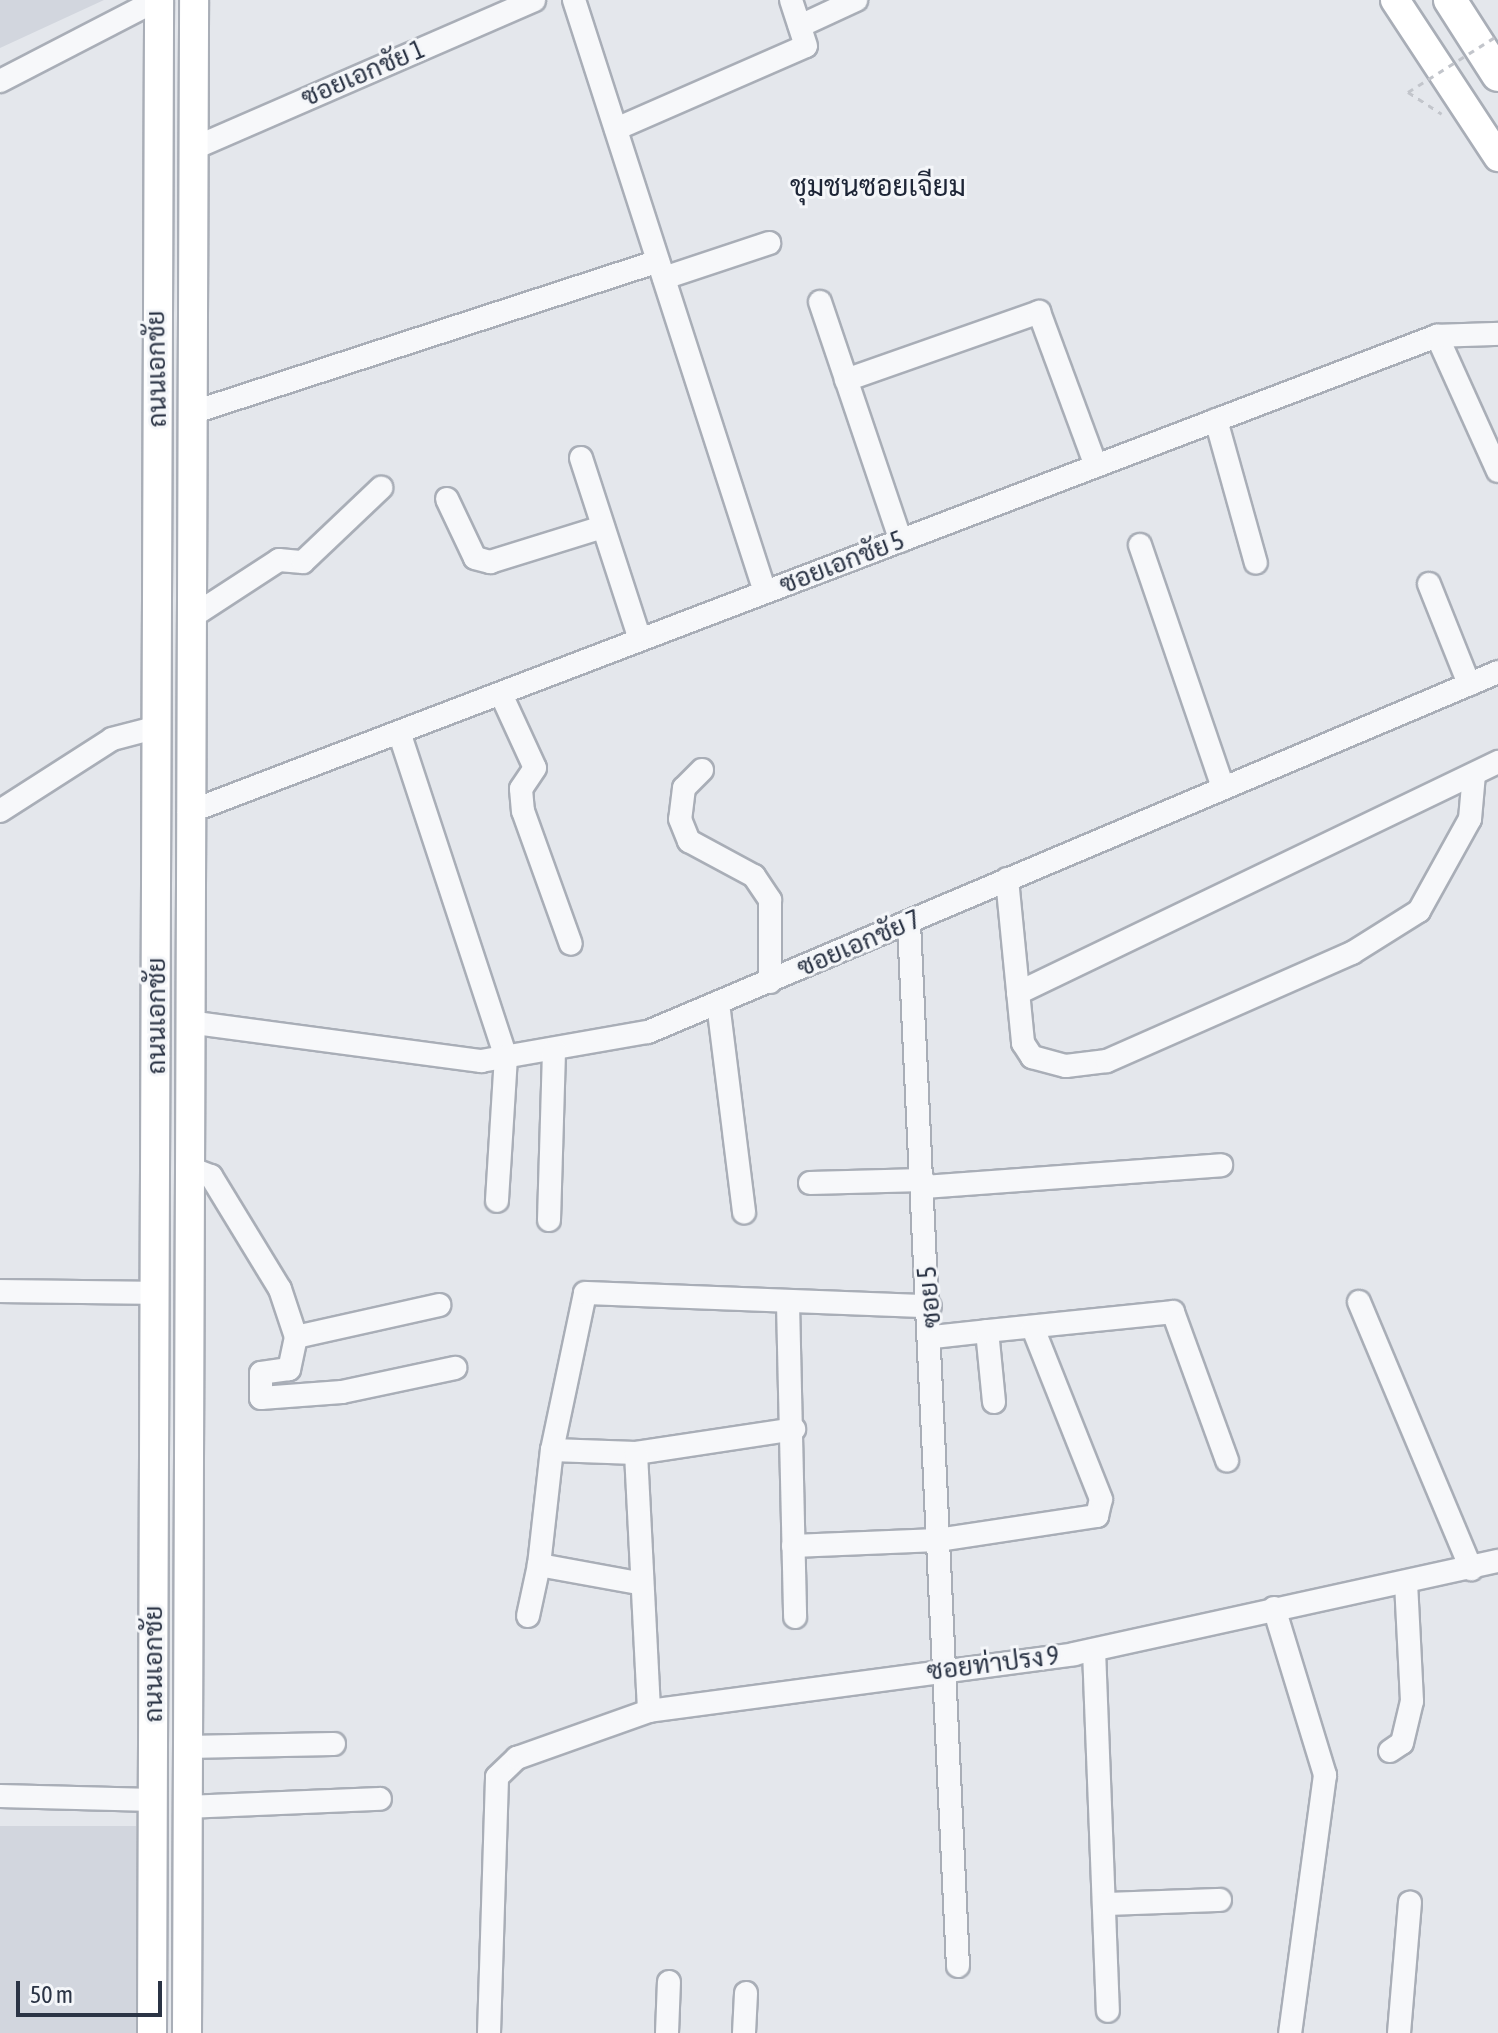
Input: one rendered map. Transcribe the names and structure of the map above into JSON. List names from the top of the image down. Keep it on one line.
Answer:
{"streets":{"main road":["ถนนเอกชัย"],"street":["ซอยเอกชัย 1","ซอยเอกชัย 5","ซอยเอกชัย 7","ซอย 5","ซอยท่าปรง 9"]},"crossings":[["ซอยเอกชัย 1","ถนนเอกชัย"],["ถนนเอกชัย","ซอยเอกชัย 5"],["ถนนเอกชัย","ซอยเอกชัย 7"],["ซอยเอกชัย 7","ซอย 5"],["ซอย 5","ซอยท่าปรง 9"]],"districts":["ชุมชนซอยเจียม"],"scale_bar":"50 m"}
